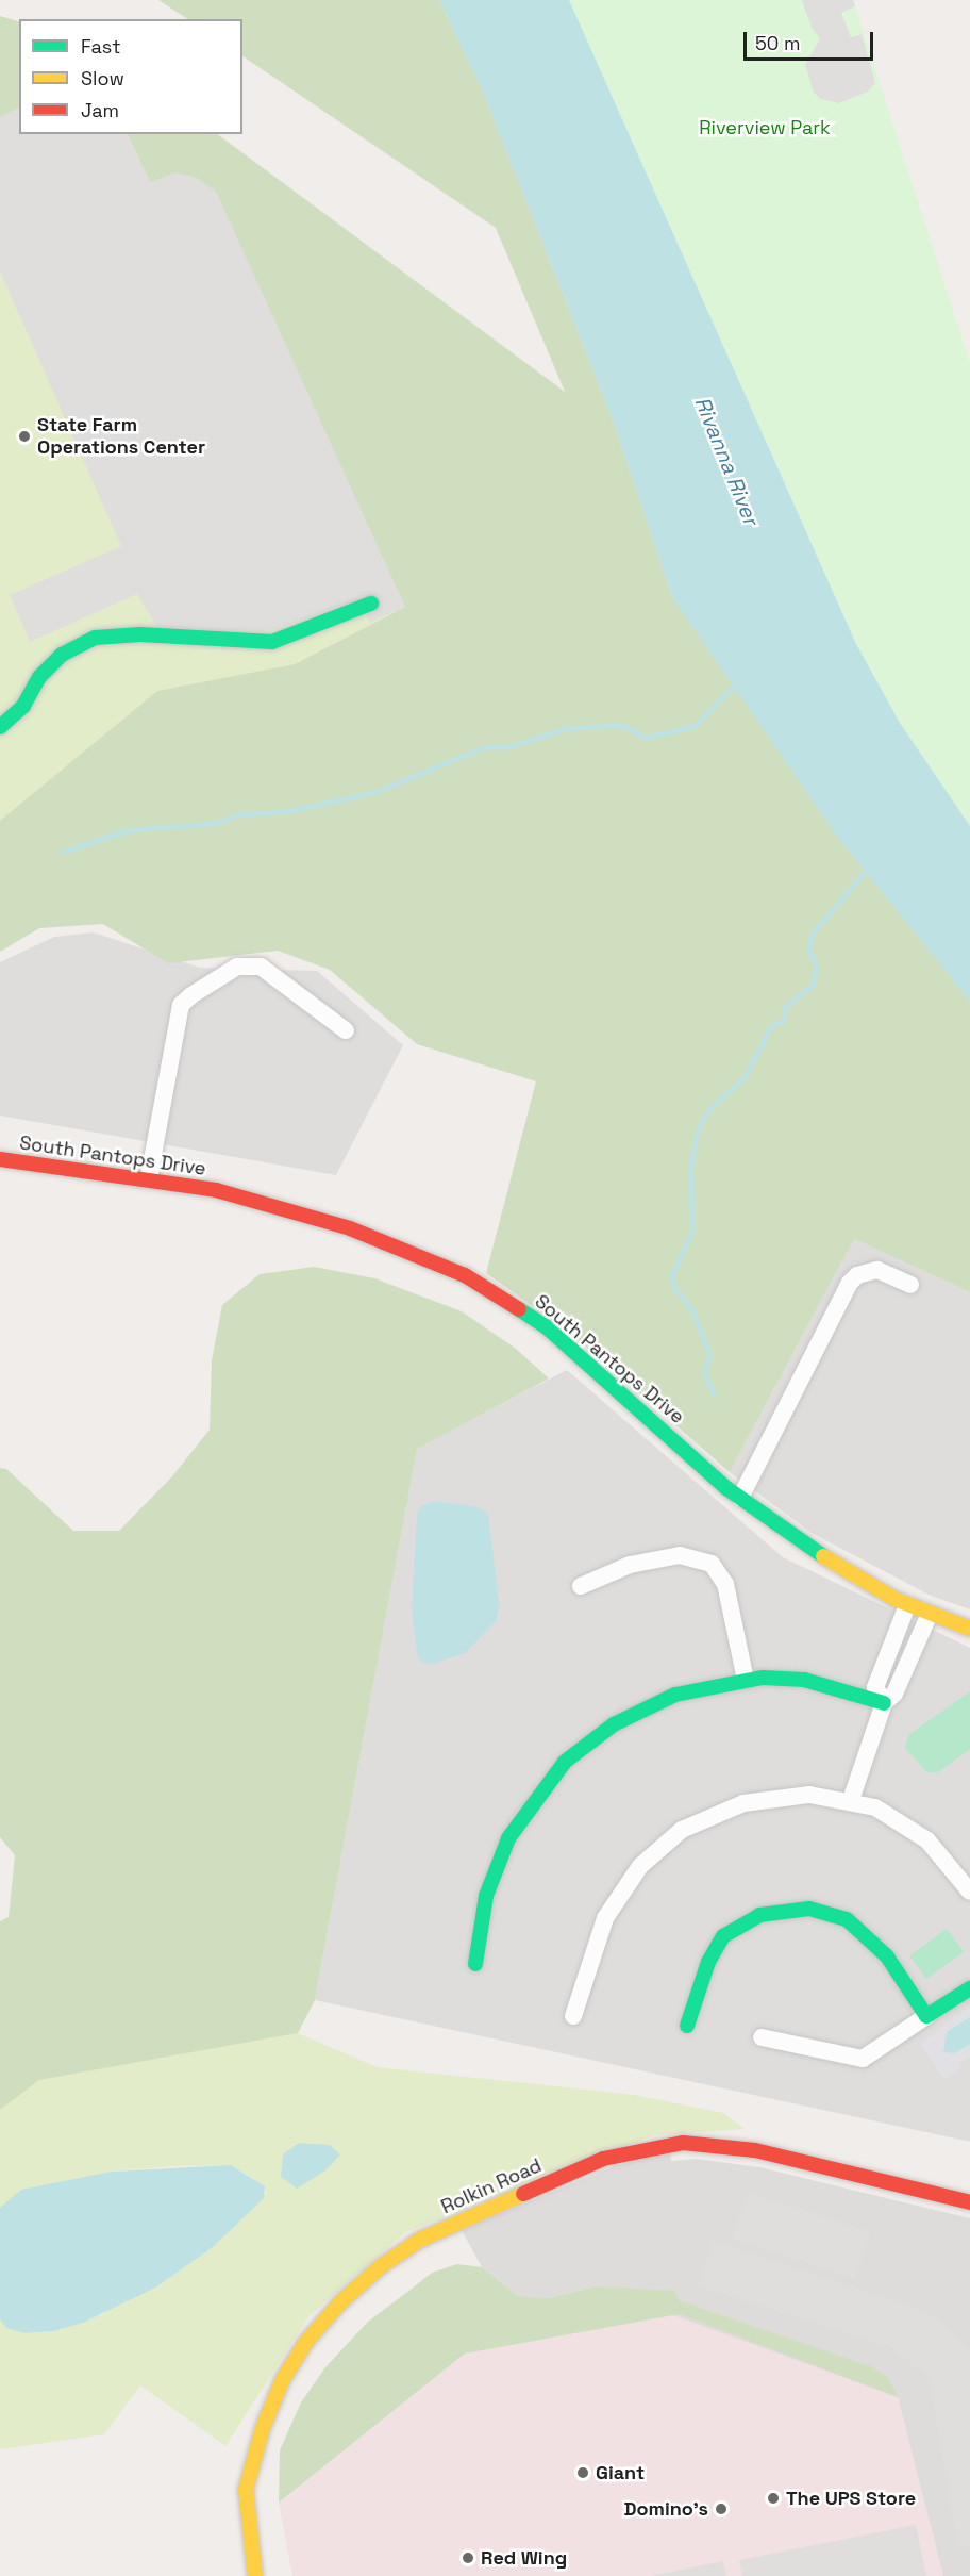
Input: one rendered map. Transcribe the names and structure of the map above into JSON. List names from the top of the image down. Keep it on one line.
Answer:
{"streets":{"street":["South Pantops Drive","Rolkin Road"]},"water":["Rivanna River"],"parks":["Riverview Park"],"places":["State Farm Operations Center","Giant","The UPS Store","Domino's","Red Wing"],"legend":["Fast","Slow","Jam"],"scale_bar":"50 m"}
